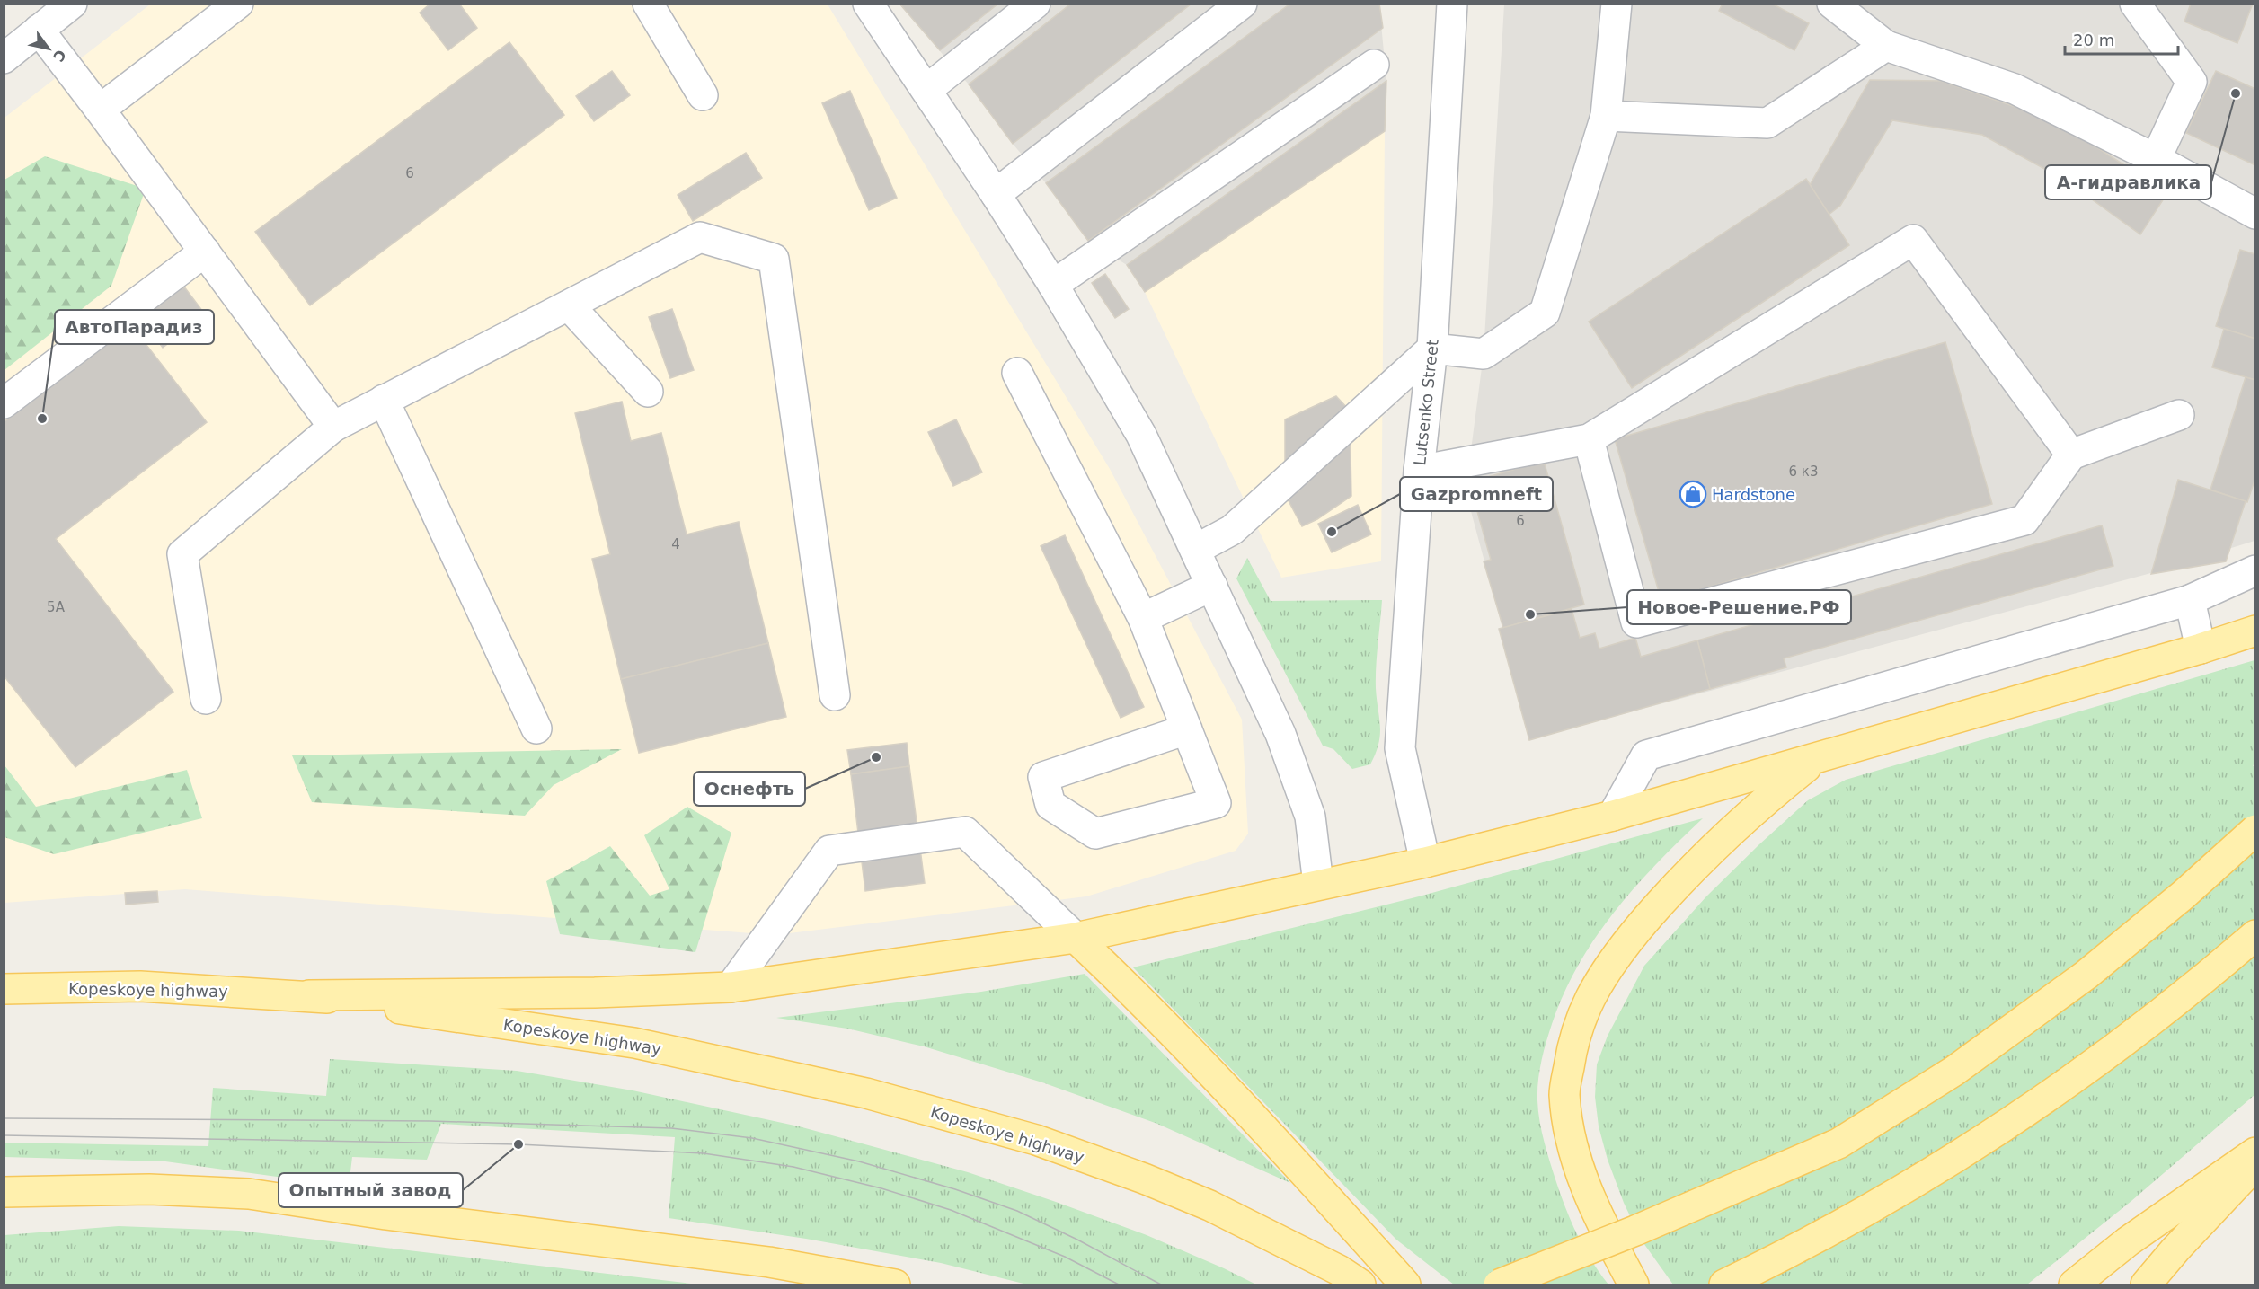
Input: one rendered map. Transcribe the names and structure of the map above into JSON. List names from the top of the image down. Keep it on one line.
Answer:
{"streets":{"main road":["Kopeskoye highway"],"street":["Lutsenko Street"]},"places":{"other":["А-гидравлика","АвтоПарадиз","Gazpromneft","Новое-Решение.РФ","Оснефть","Опытный завод"],"shop":["Hardstone"]},"house_numbers":["6","6 к3","6","4","5А"],"scale_bar":"20 m","north":"bottom right"}
